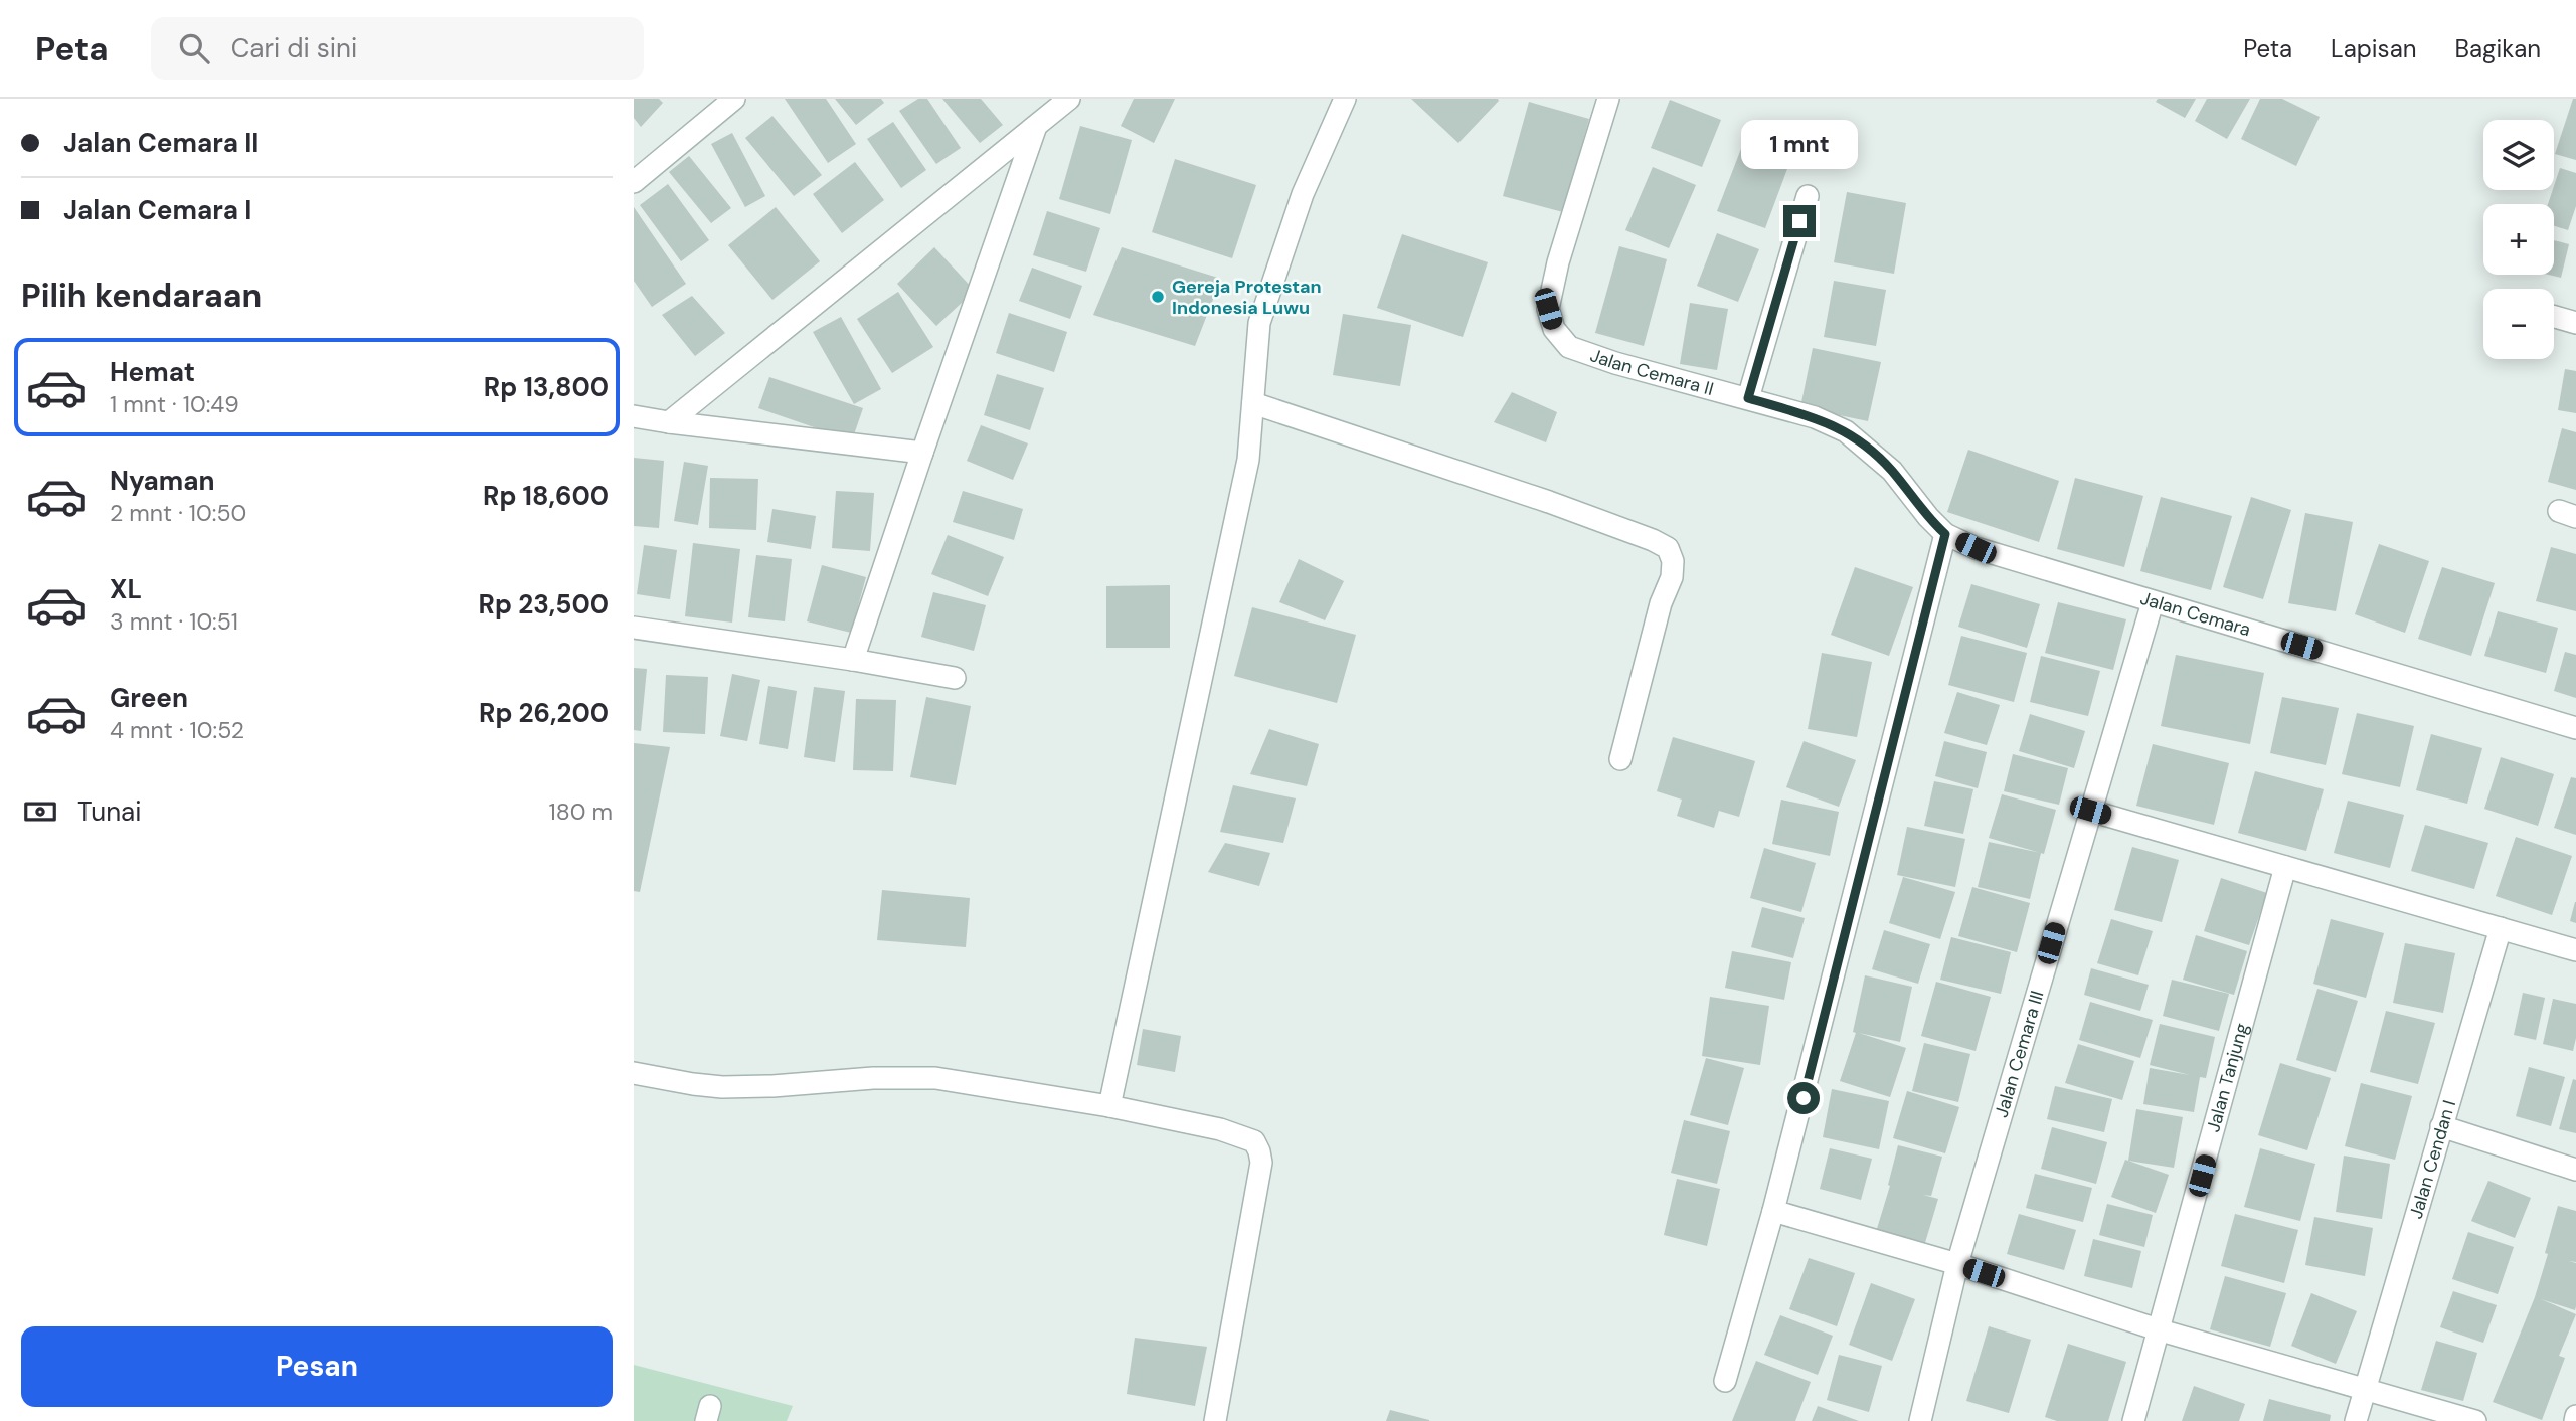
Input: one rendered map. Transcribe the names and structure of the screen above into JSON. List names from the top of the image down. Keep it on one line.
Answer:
{"streets":{"street":["Jalan Cemara II","Jalan Cemara","Jalan Cemara III","Jalan Tanjung","Jalan Cendan I"]},"crossings":[["Jalan Cemara II","Jalan Cemara"],["Jalan Cemara","Jalan Cemara III"]],"places":["Gereja Protestan Indonesia Luwu"],"page":{"header":"Peta","search":"Cari di sini","nav":["Peta","Lapisan","Bagikan"],"banner":["Jalan Cemara II","Jalan Cemara I"],"map_buttons":["+","−"],"bubble":"1 mnt","heading":"Pilih kendaraan","list":[{"name":"Hemat","note":"1 mnt · 10:49","value":"Rp 13,800"},{"name":"Nyaman","note":"2 mnt · 10:50","value":"Rp 18,600"},{"name":"XL","note":"3 mnt · 10:51","value":"Rp 23,500"},{"name":"Green","note":"4 mnt · 10:52","value":"Rp 26,200"}],"pay":["Tunai","180 m"],"buttons":"Pesan"}}
